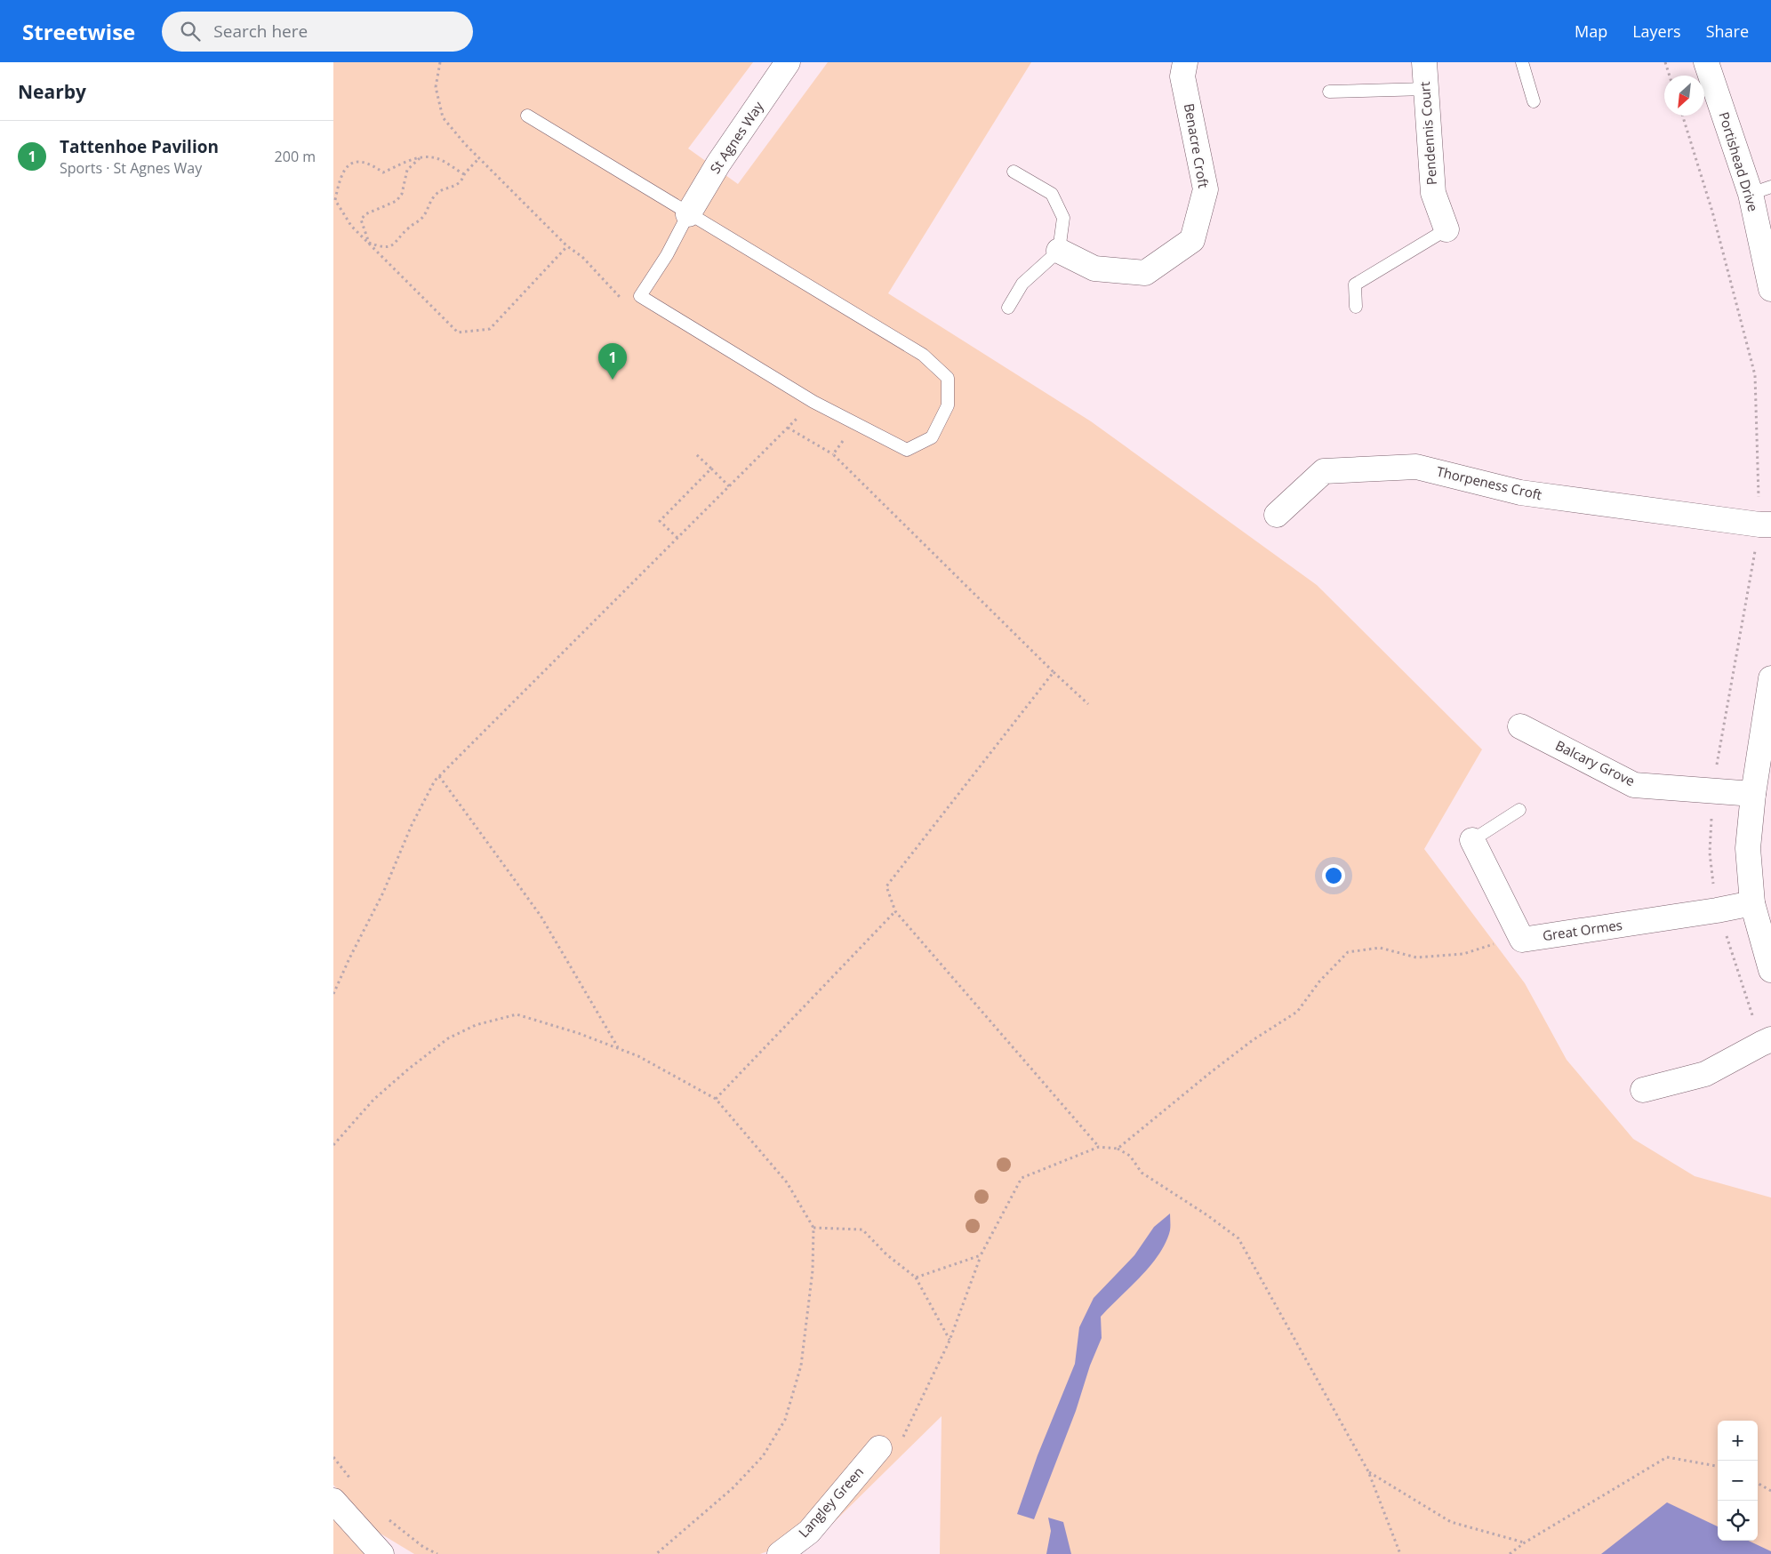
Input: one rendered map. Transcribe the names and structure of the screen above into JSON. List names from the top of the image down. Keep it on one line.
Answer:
{"streets":{"street":["Pendennis Court","St Agnes Way","Benacre Croft","Portishead Drive","Thorpeness Croft","Balcary Grove","Great Ormes","Langley Green"]},"north":"bottom left","page":{"header":"Streetwise","search":"Search here","nav":["Map","Layers","Share"],"heading":"Nearby","list":[{"mark":"1","name":"Tattenhoe Pavilion","note":"Sports · St Agnes Way","value":"200 m"}],"pins":"1","map_buttons":["+","−"]}}
